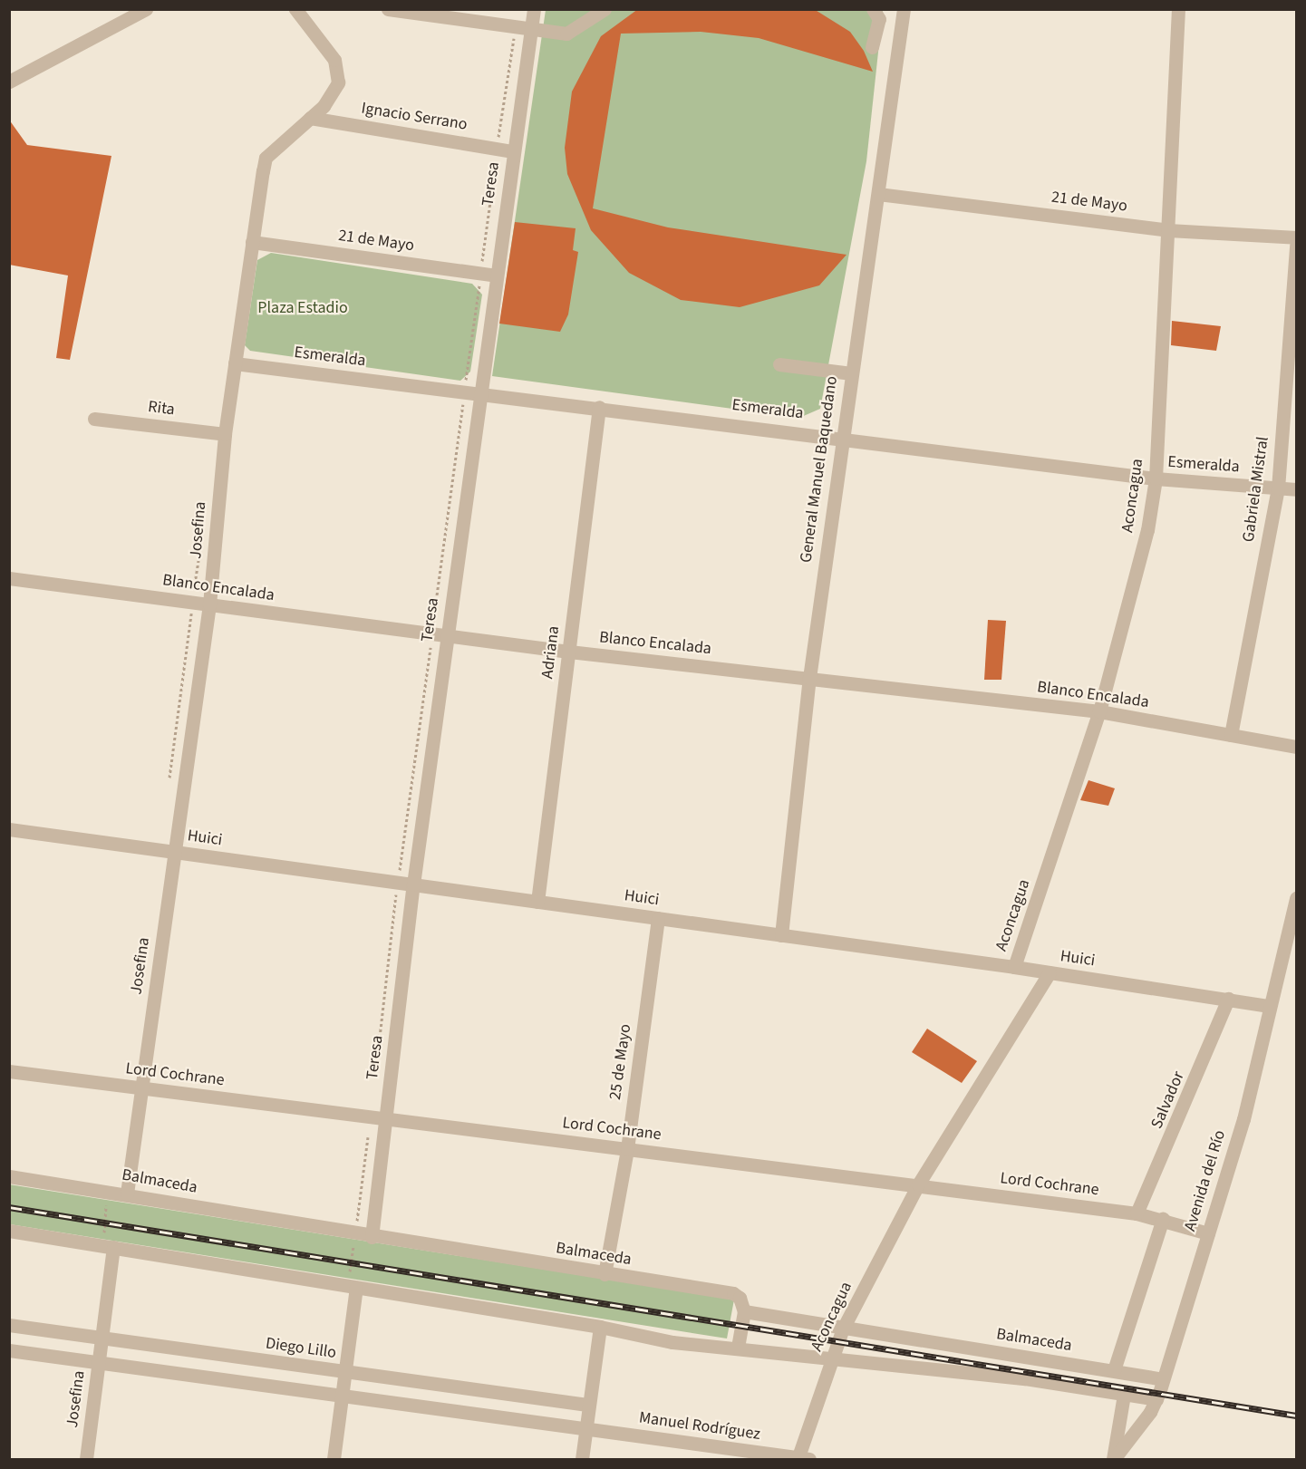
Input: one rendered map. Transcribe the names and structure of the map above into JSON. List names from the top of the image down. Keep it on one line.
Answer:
{"streets":{"street":["Ignacio Serrano","Teresa","21 de Mayo","Esmeralda","Rita","General Manuel Baquedano","Gabriela Mistral","Aconcagua","Josefina","Blanco Encalada","Adriana","Huici","25 de Mayo","Lord Cochrane","Salvador","Avenida del Río","Balmaceda","Diego Lillo","Manuel Rodríguez"]},"crossings":[["Ignacio Serrano","Teresa"],["Ignacio Serrano","Josefina"],["Teresa","21 de Mayo"],["Teresa","Esmeralda"],["Teresa","Blanco Encalada"],["Teresa","Huici"],["Teresa","Lord Cochrane"],["Teresa","Balmaceda"],["21 de Mayo","General Manuel Baquedano"],["21 de Mayo","Aconcagua"],["21 de Mayo","Josefina"],["Esmeralda","General Manuel Baquedano"],["Esmeralda","Gabriela Mistral"],["Esmeralda","Aconcagua"],["Esmeralda","Josefina"],["Esmeralda","Adriana"],["Rita","Josefina"],["General Manuel Baquedano","Blanco Encalada"],["General Manuel Baquedano","Huici"],["Gabriela Mistral","Blanco Encalada"],["Aconcagua","Blanco Encalada"],["Aconcagua","Huici"],["Aconcagua","Lord Cochrane"],["Aconcagua","Balmaceda"],["Aconcagua","Manuel Rodríguez"],["Josefina","Blanco Encalada"],["Josefina","Huici"],["Josefina","Lord Cochrane"],["Josefina","Balmaceda"],["Josefina","Diego Lillo"],["Blanco Encalada","Adriana"],["Adriana","Huici"],["Huici","25 de Mayo"],["Huici","Salvador"],["Huici","Avenida del Río"],["25 de Mayo","Lord Cochrane"],["25 de Mayo","Balmaceda"],["Lord Cochrane","Salvador"],["Lord Cochrane","Avenida del Río"],["Avenida del Río","Balmaceda"]],"parks":["Plaza Estadio"]}
